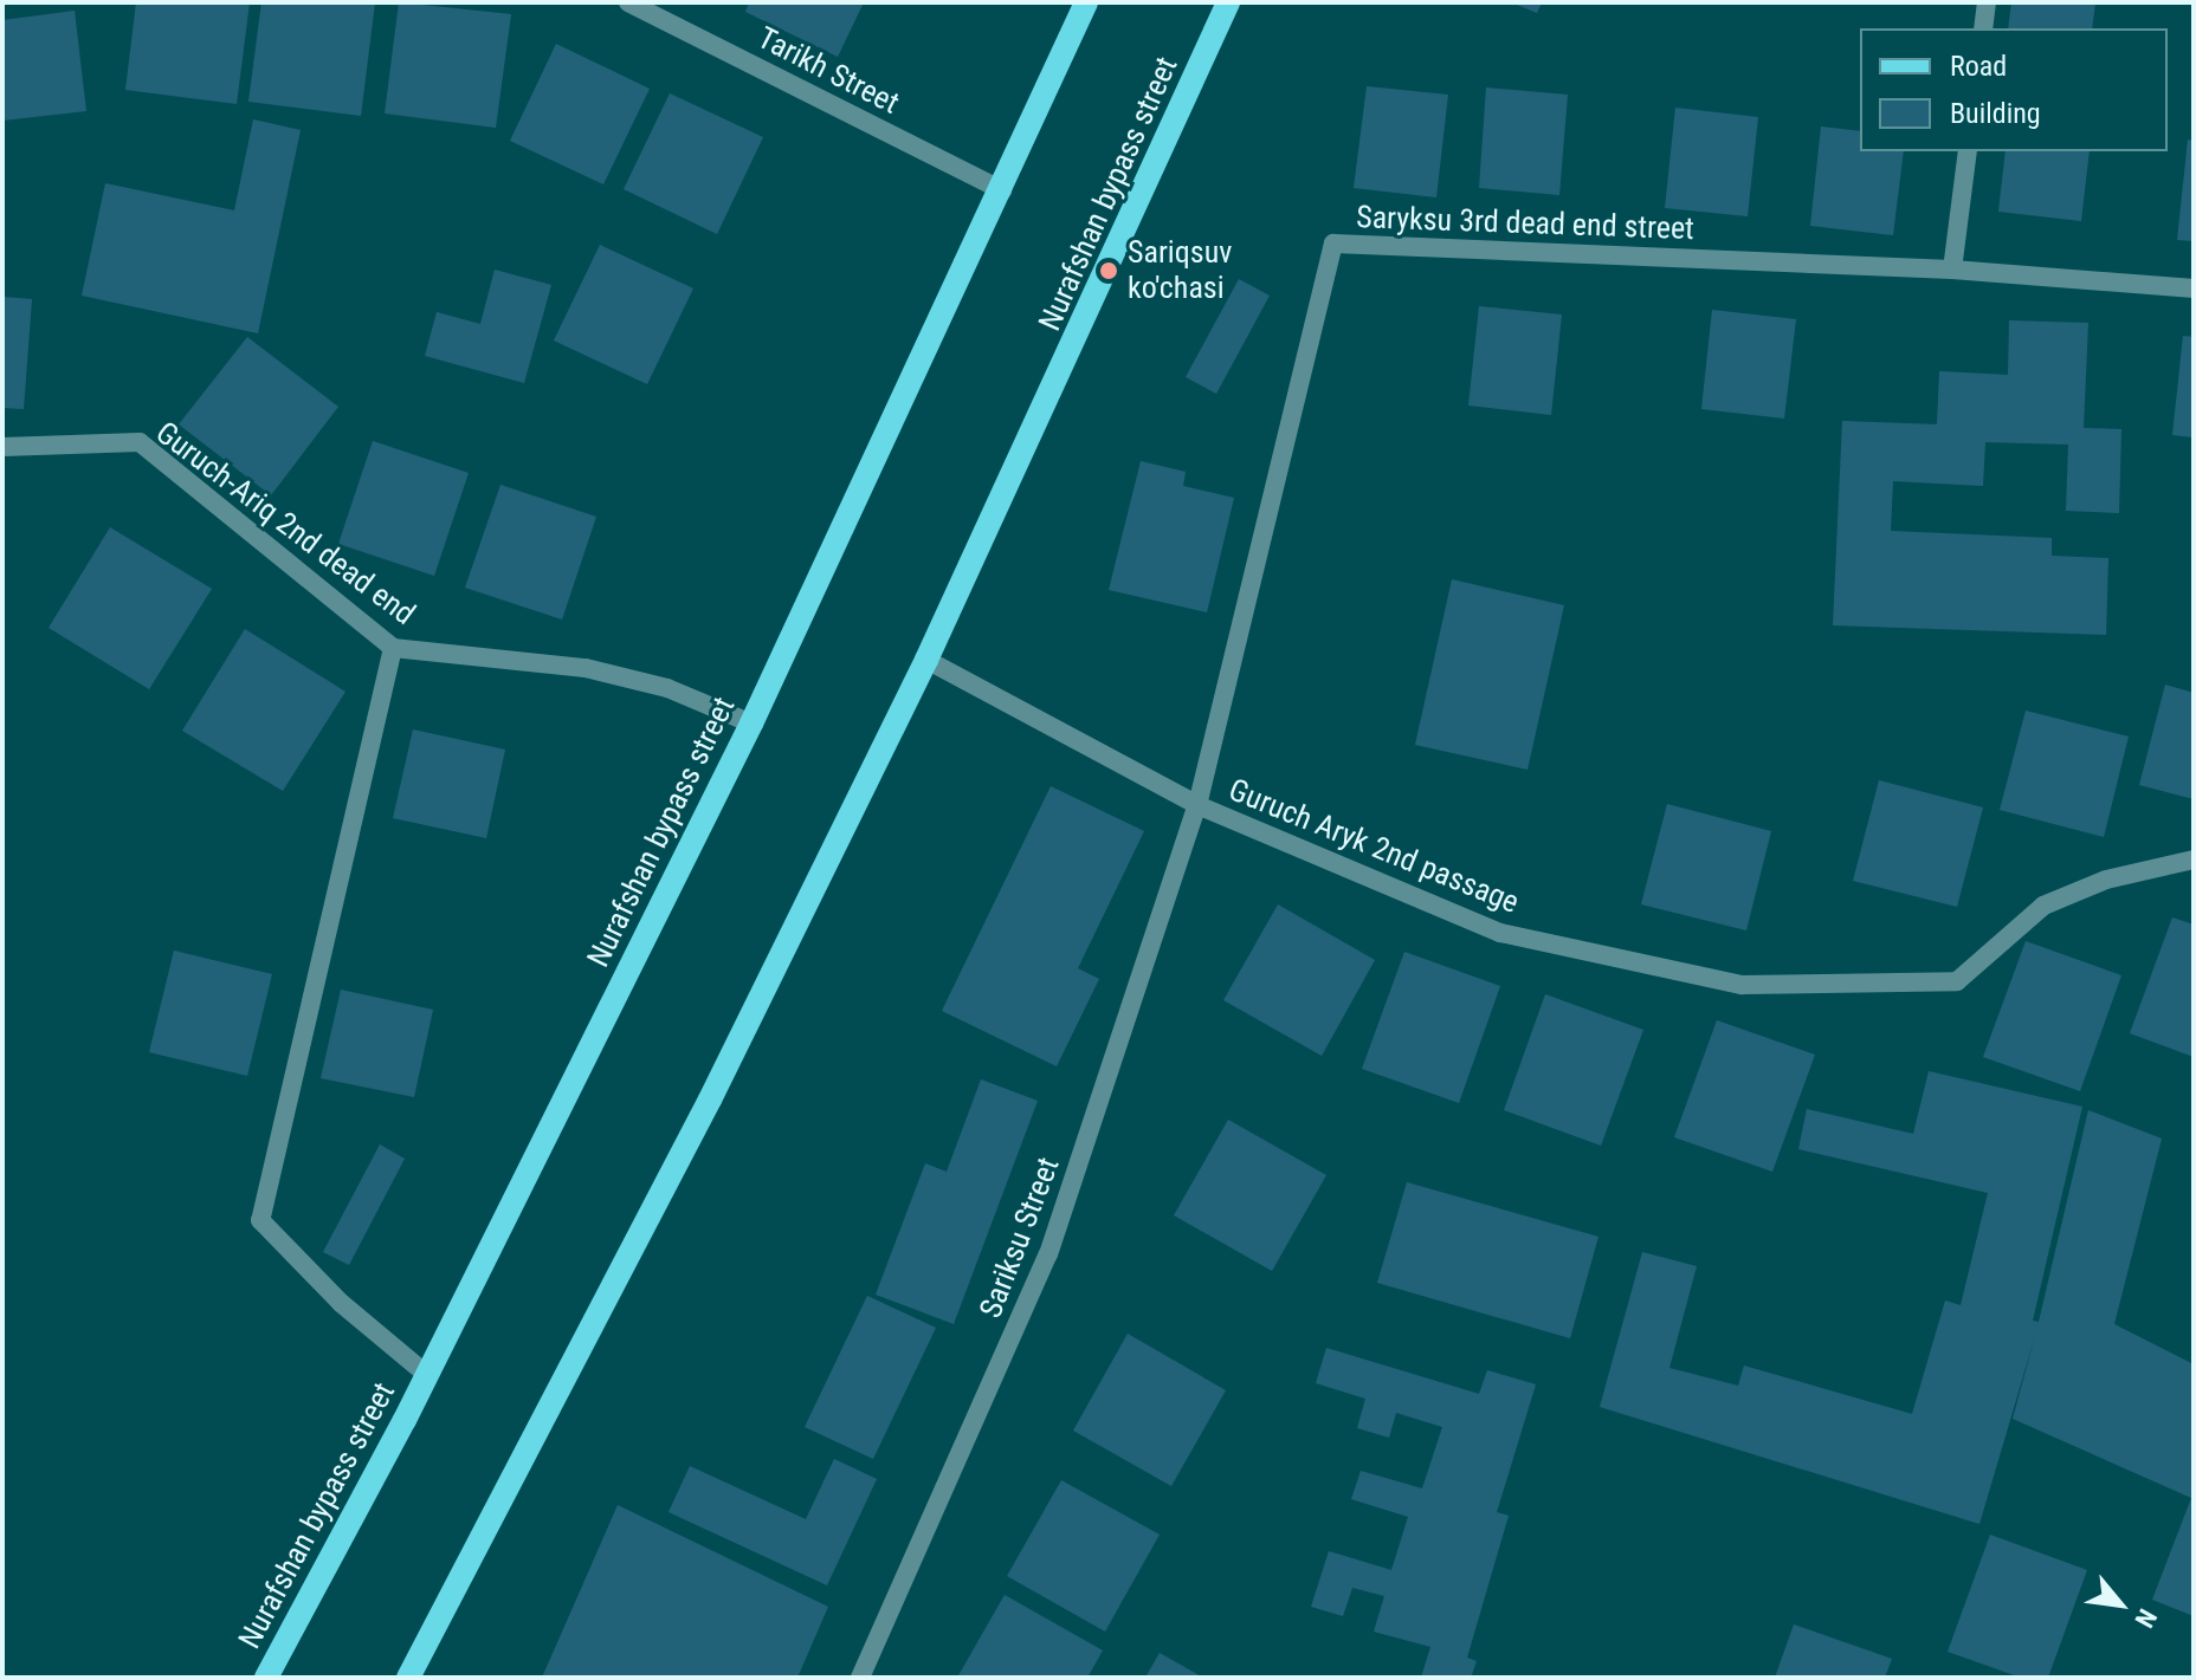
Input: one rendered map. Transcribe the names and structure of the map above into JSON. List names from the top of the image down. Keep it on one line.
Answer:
{"streets":{"main road":["Nurafshan bypass street"],"street":["Tarikh Street","Saryksu 3rd dead end street","Guruch-Ariq 2nd dead end","Guruch Aryk 2nd passage","Sariksu Street"]},"crossings":[["Tarikh Street","Nurafshan bypass street"],["Nurafshan bypass street","Guruch-Ariq 2nd dead end"],["Nurafshan bypass street","Guruch Aryk 2nd passage"],["Saryksu 3rd dead end street","Guruch Aryk 2nd passage"],["Saryksu 3rd dead end street","Sariksu Street"],["Guruch Aryk 2nd passage","Sariksu Street"]],"places":["Sariqsuv ko'chasi"],"legend":["Road","Building"],"north":"bottom right"}
